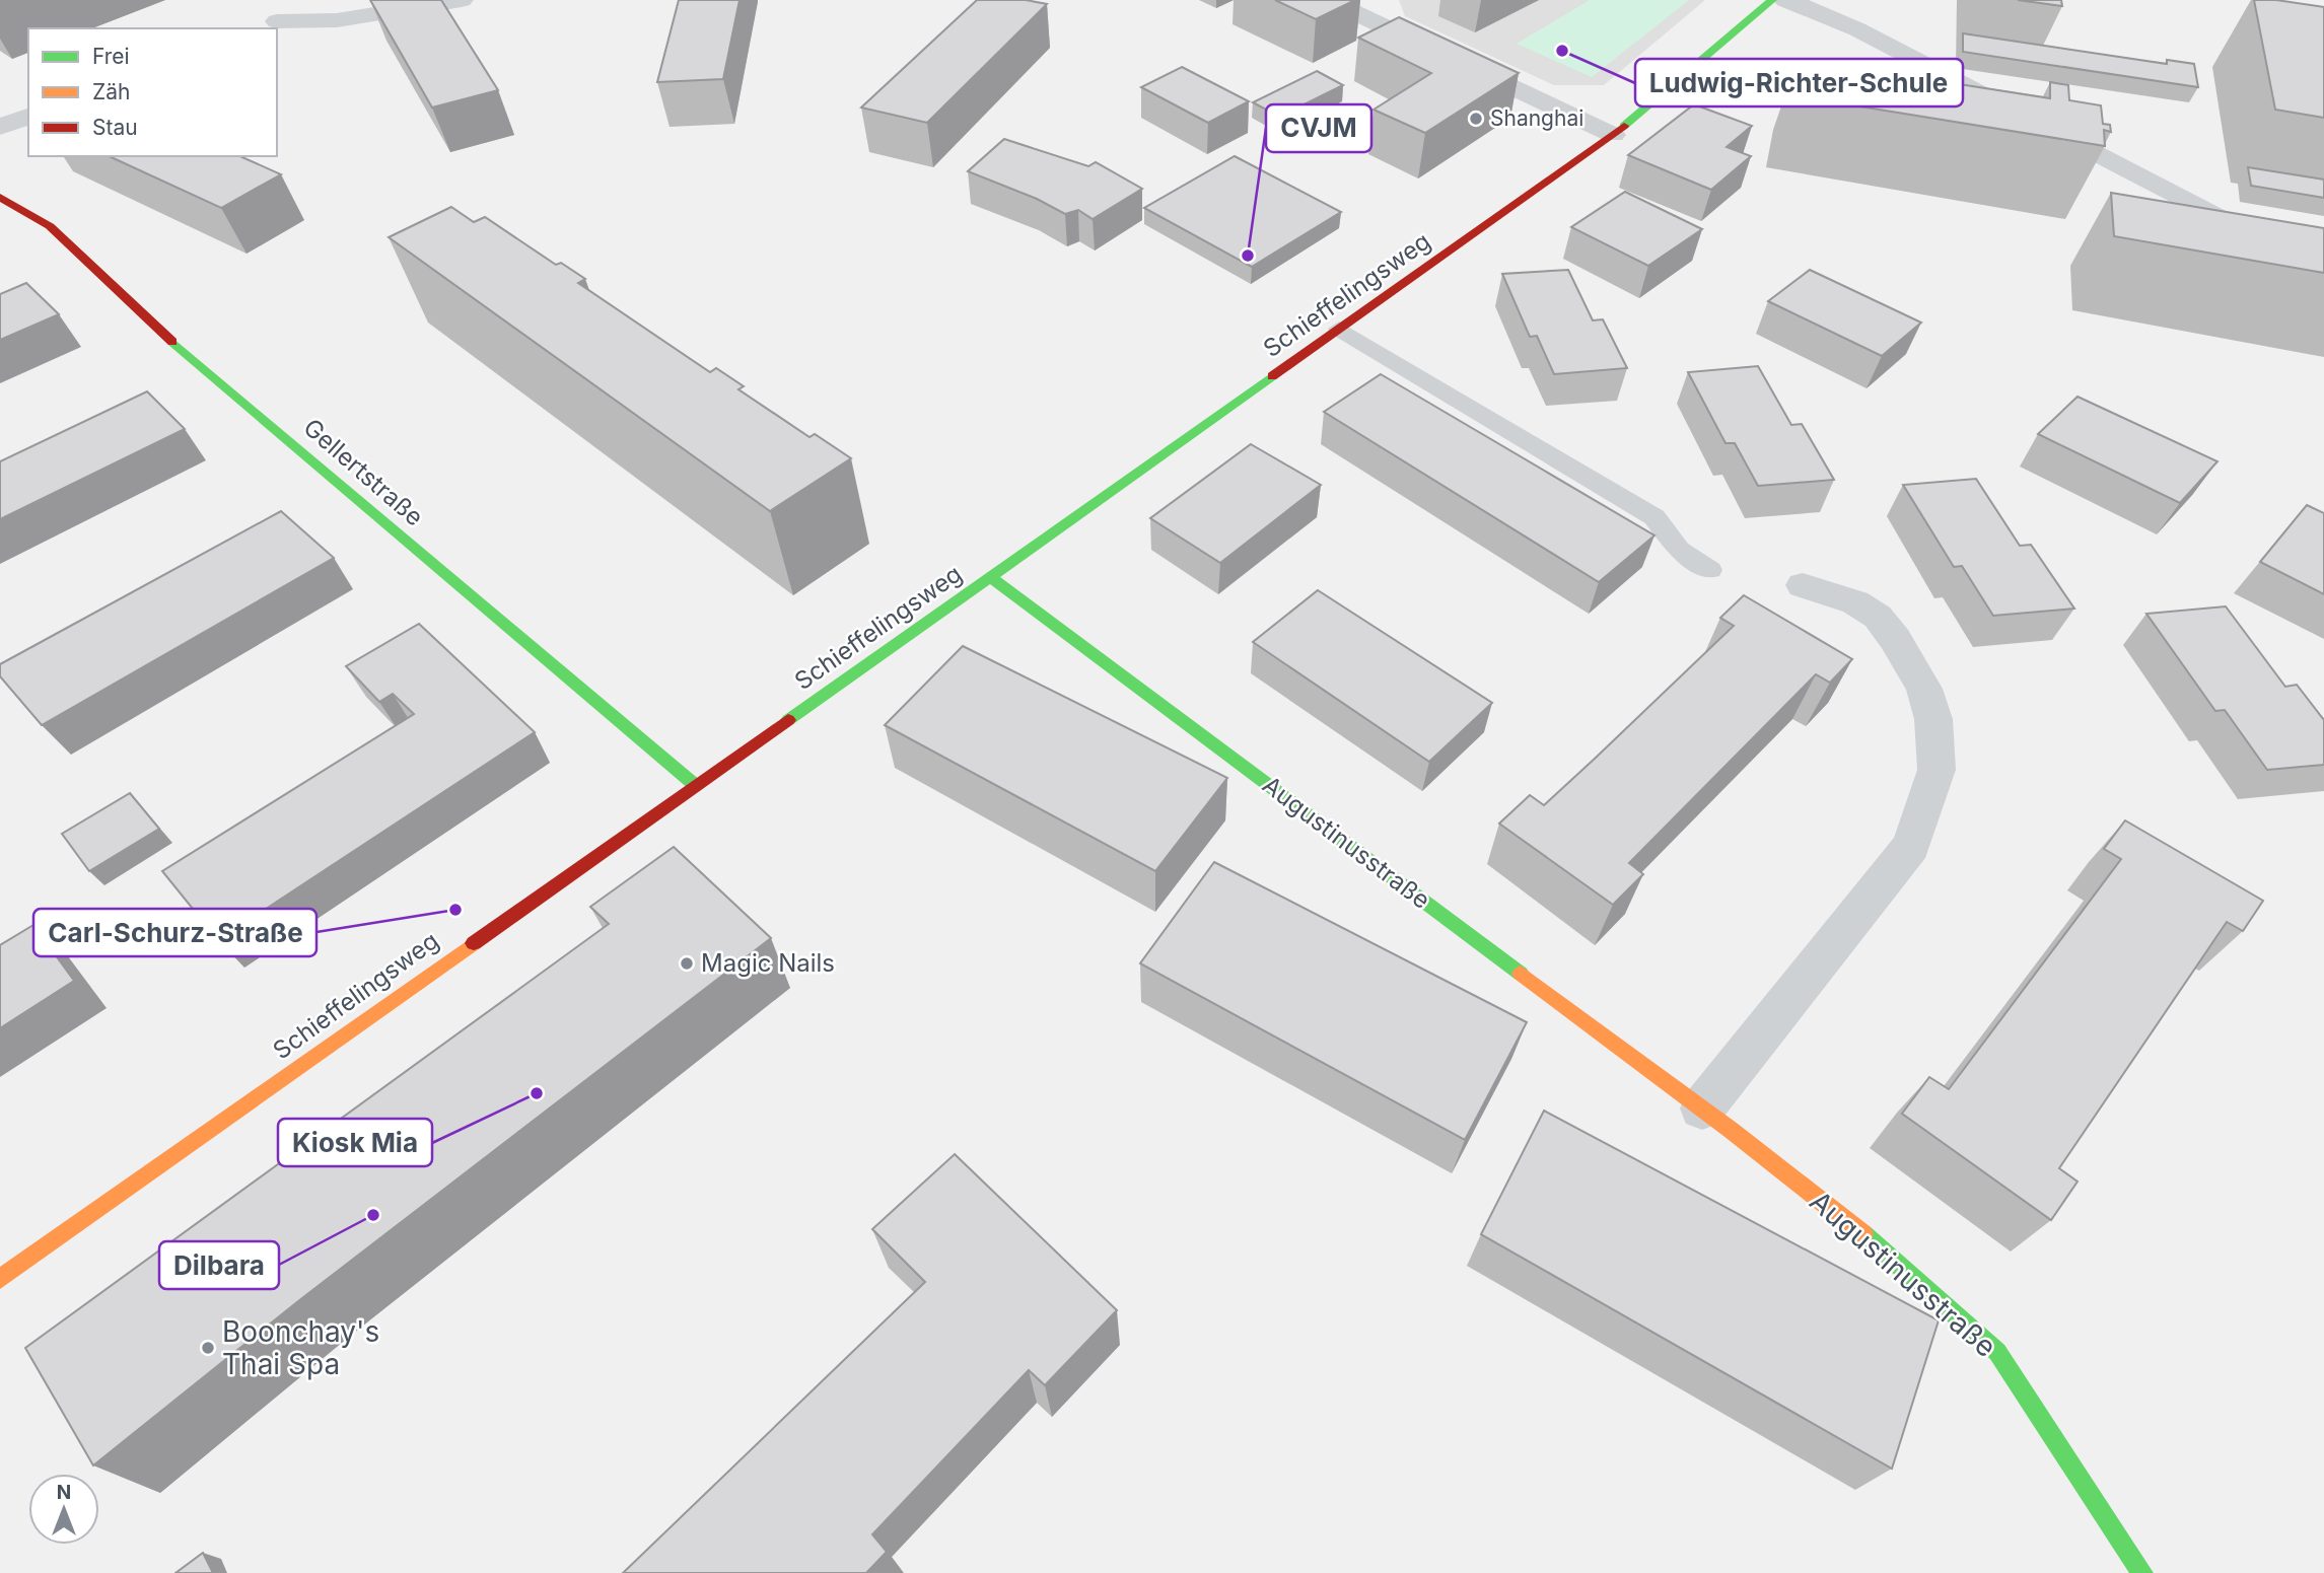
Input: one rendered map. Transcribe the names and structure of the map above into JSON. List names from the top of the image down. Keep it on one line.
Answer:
{"streets":{"street":["Schieffelingsweg","Gellertstraße","Augustinusstraße"]},"crossings":[["Schieffelingsweg","Gellertstraße"],["Schieffelingsweg","Augustinusstraße"]],"places":["Ludwig-Richter-Schule","Shanghai","CVJM","Carl-Schurz-Straße","Magic Nails","Kiosk Mia","Dilbara","Boonchay's Thai Spa"],"legend":["Frei","Zäh","Stau"],"north":"top"}
